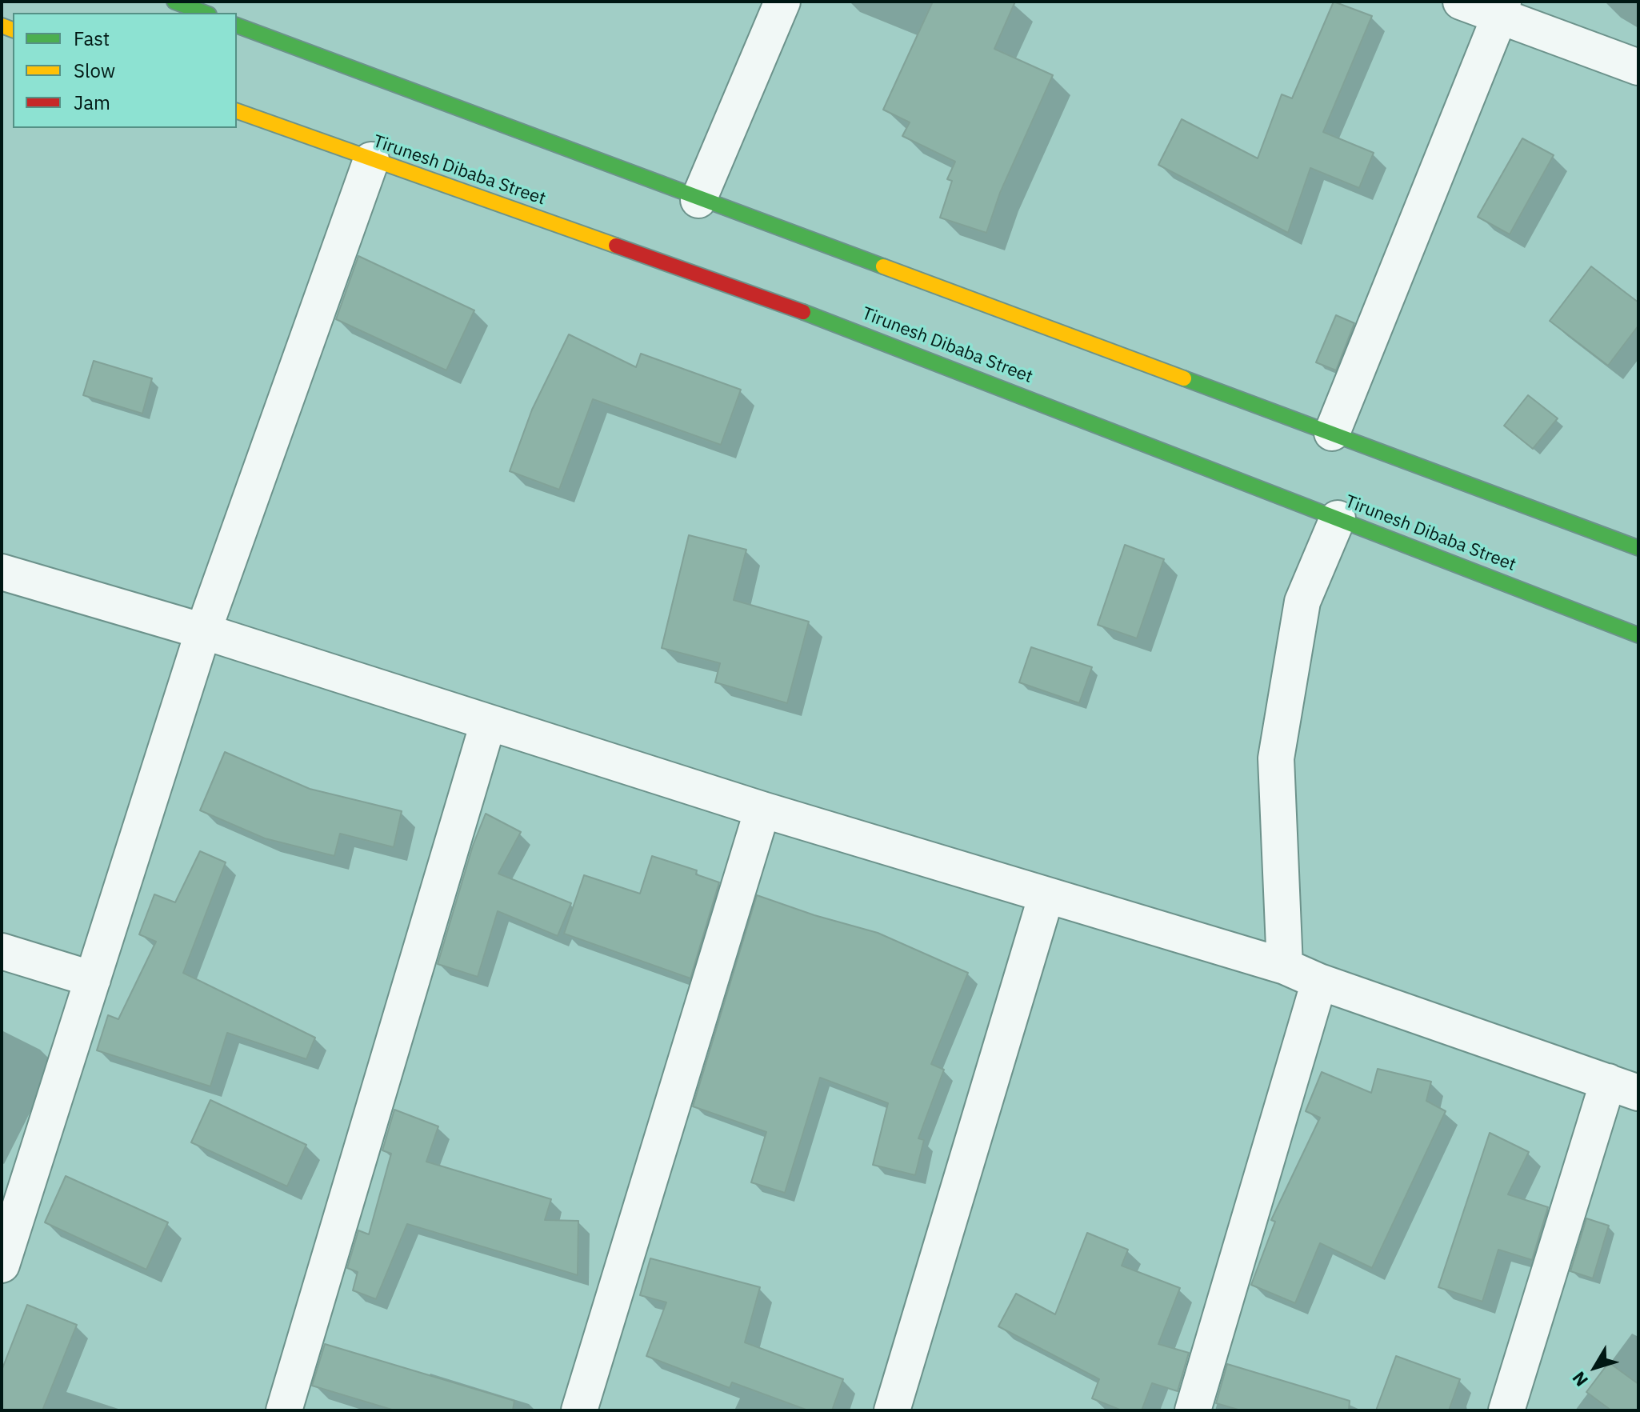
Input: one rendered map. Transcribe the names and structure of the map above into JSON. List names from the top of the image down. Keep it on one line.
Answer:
{"streets":{"main road":["Tirunesh Dibaba Street"]},"legend":["Fast","Slow","Jam"],"north":"bottom left"}
